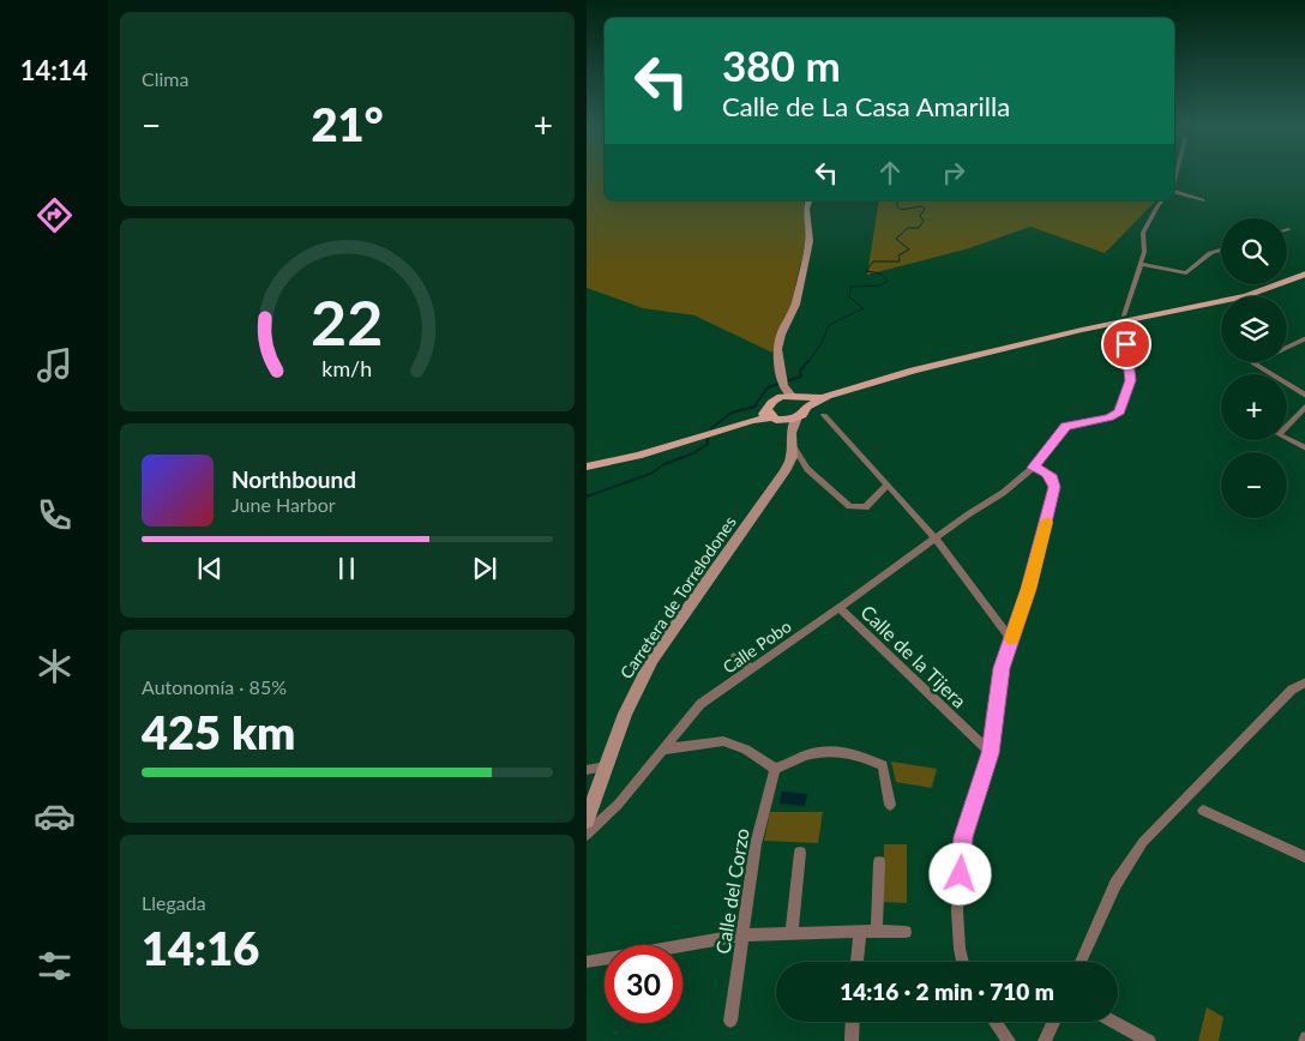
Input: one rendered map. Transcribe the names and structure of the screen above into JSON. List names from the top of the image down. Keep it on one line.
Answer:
{"streets":{"main road":["Carretera de Torrelodones"],"street":["Calle Pobo","Calle de la Tijera","Calle del Corzo"]},"crossings":[["Calle Pobo","Calle de la Tijera"]],"page":{"tabs":"14:14","tile":["Clima",["Autonomía · 85%","425 km"],["Llegada","14:16"]],"turn":["380 m","Calle de La Casa Amarilla"],"heat":["−","21°","+"],"map_buttons":["+","−"],"song":["Northbound","June Harbor"],"limit":"30","trip":"14:16 · 2 min · 710 m","gauge":["22","km/h"]}}
